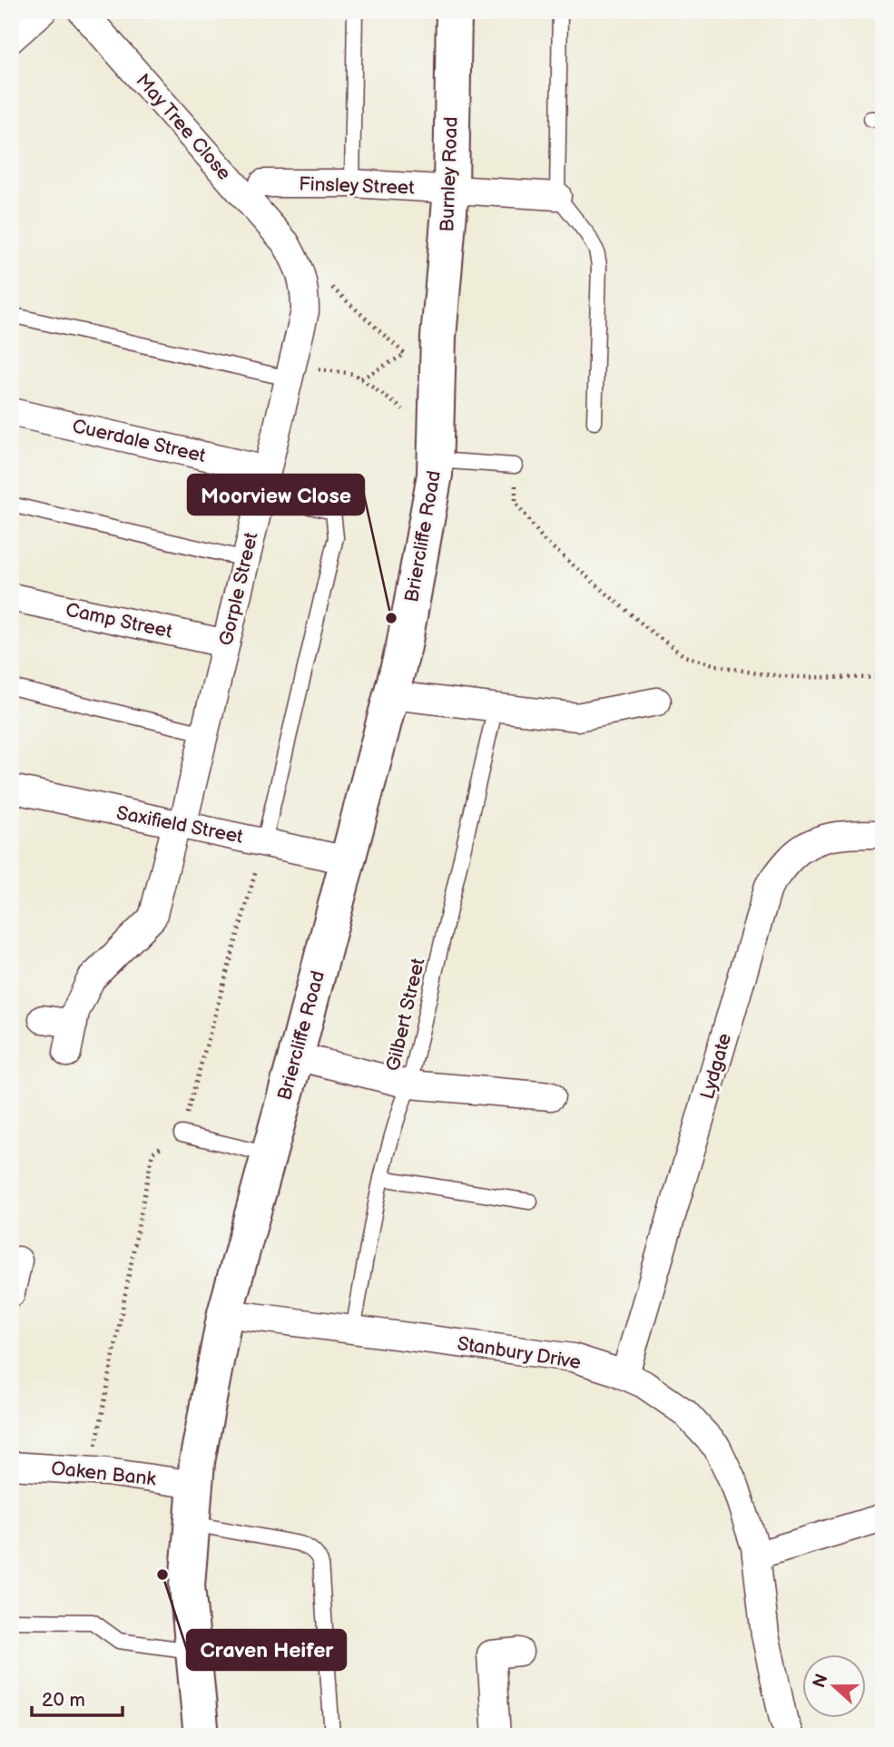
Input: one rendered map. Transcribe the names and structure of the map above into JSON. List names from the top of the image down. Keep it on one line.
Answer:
{"streets":{"street":["May Tree Close","Burnley Road","Finsley Street","Cuerdale Street","Briercliffe Road","Gorple Street","Camp Street","Saxifield Street","Lydgate","Stanbury Drive","Oaken Bank"],"lane":["Gilbert Street"]},"crossings":[["May Tree Close","Gorple Street"],["Burnley Road","Finsley Street"],["Burnley Road","Briercliffe Road"],["Cuerdale Street","Gorple Street"],["Briercliffe Road","Saxifield Street"],["Briercliffe Road","Stanbury Drive"],["Briercliffe Road","Oaken Bank"],["Gorple Street","Camp Street"],["Gorple Street","Saxifield Street"],["Gilbert Street","Stanbury Drive"],["Lydgate","Stanbury Drive"]],"places":["Moorview Close","Craven Heifer"],"scale_bar":"20 m","north":"left"}
